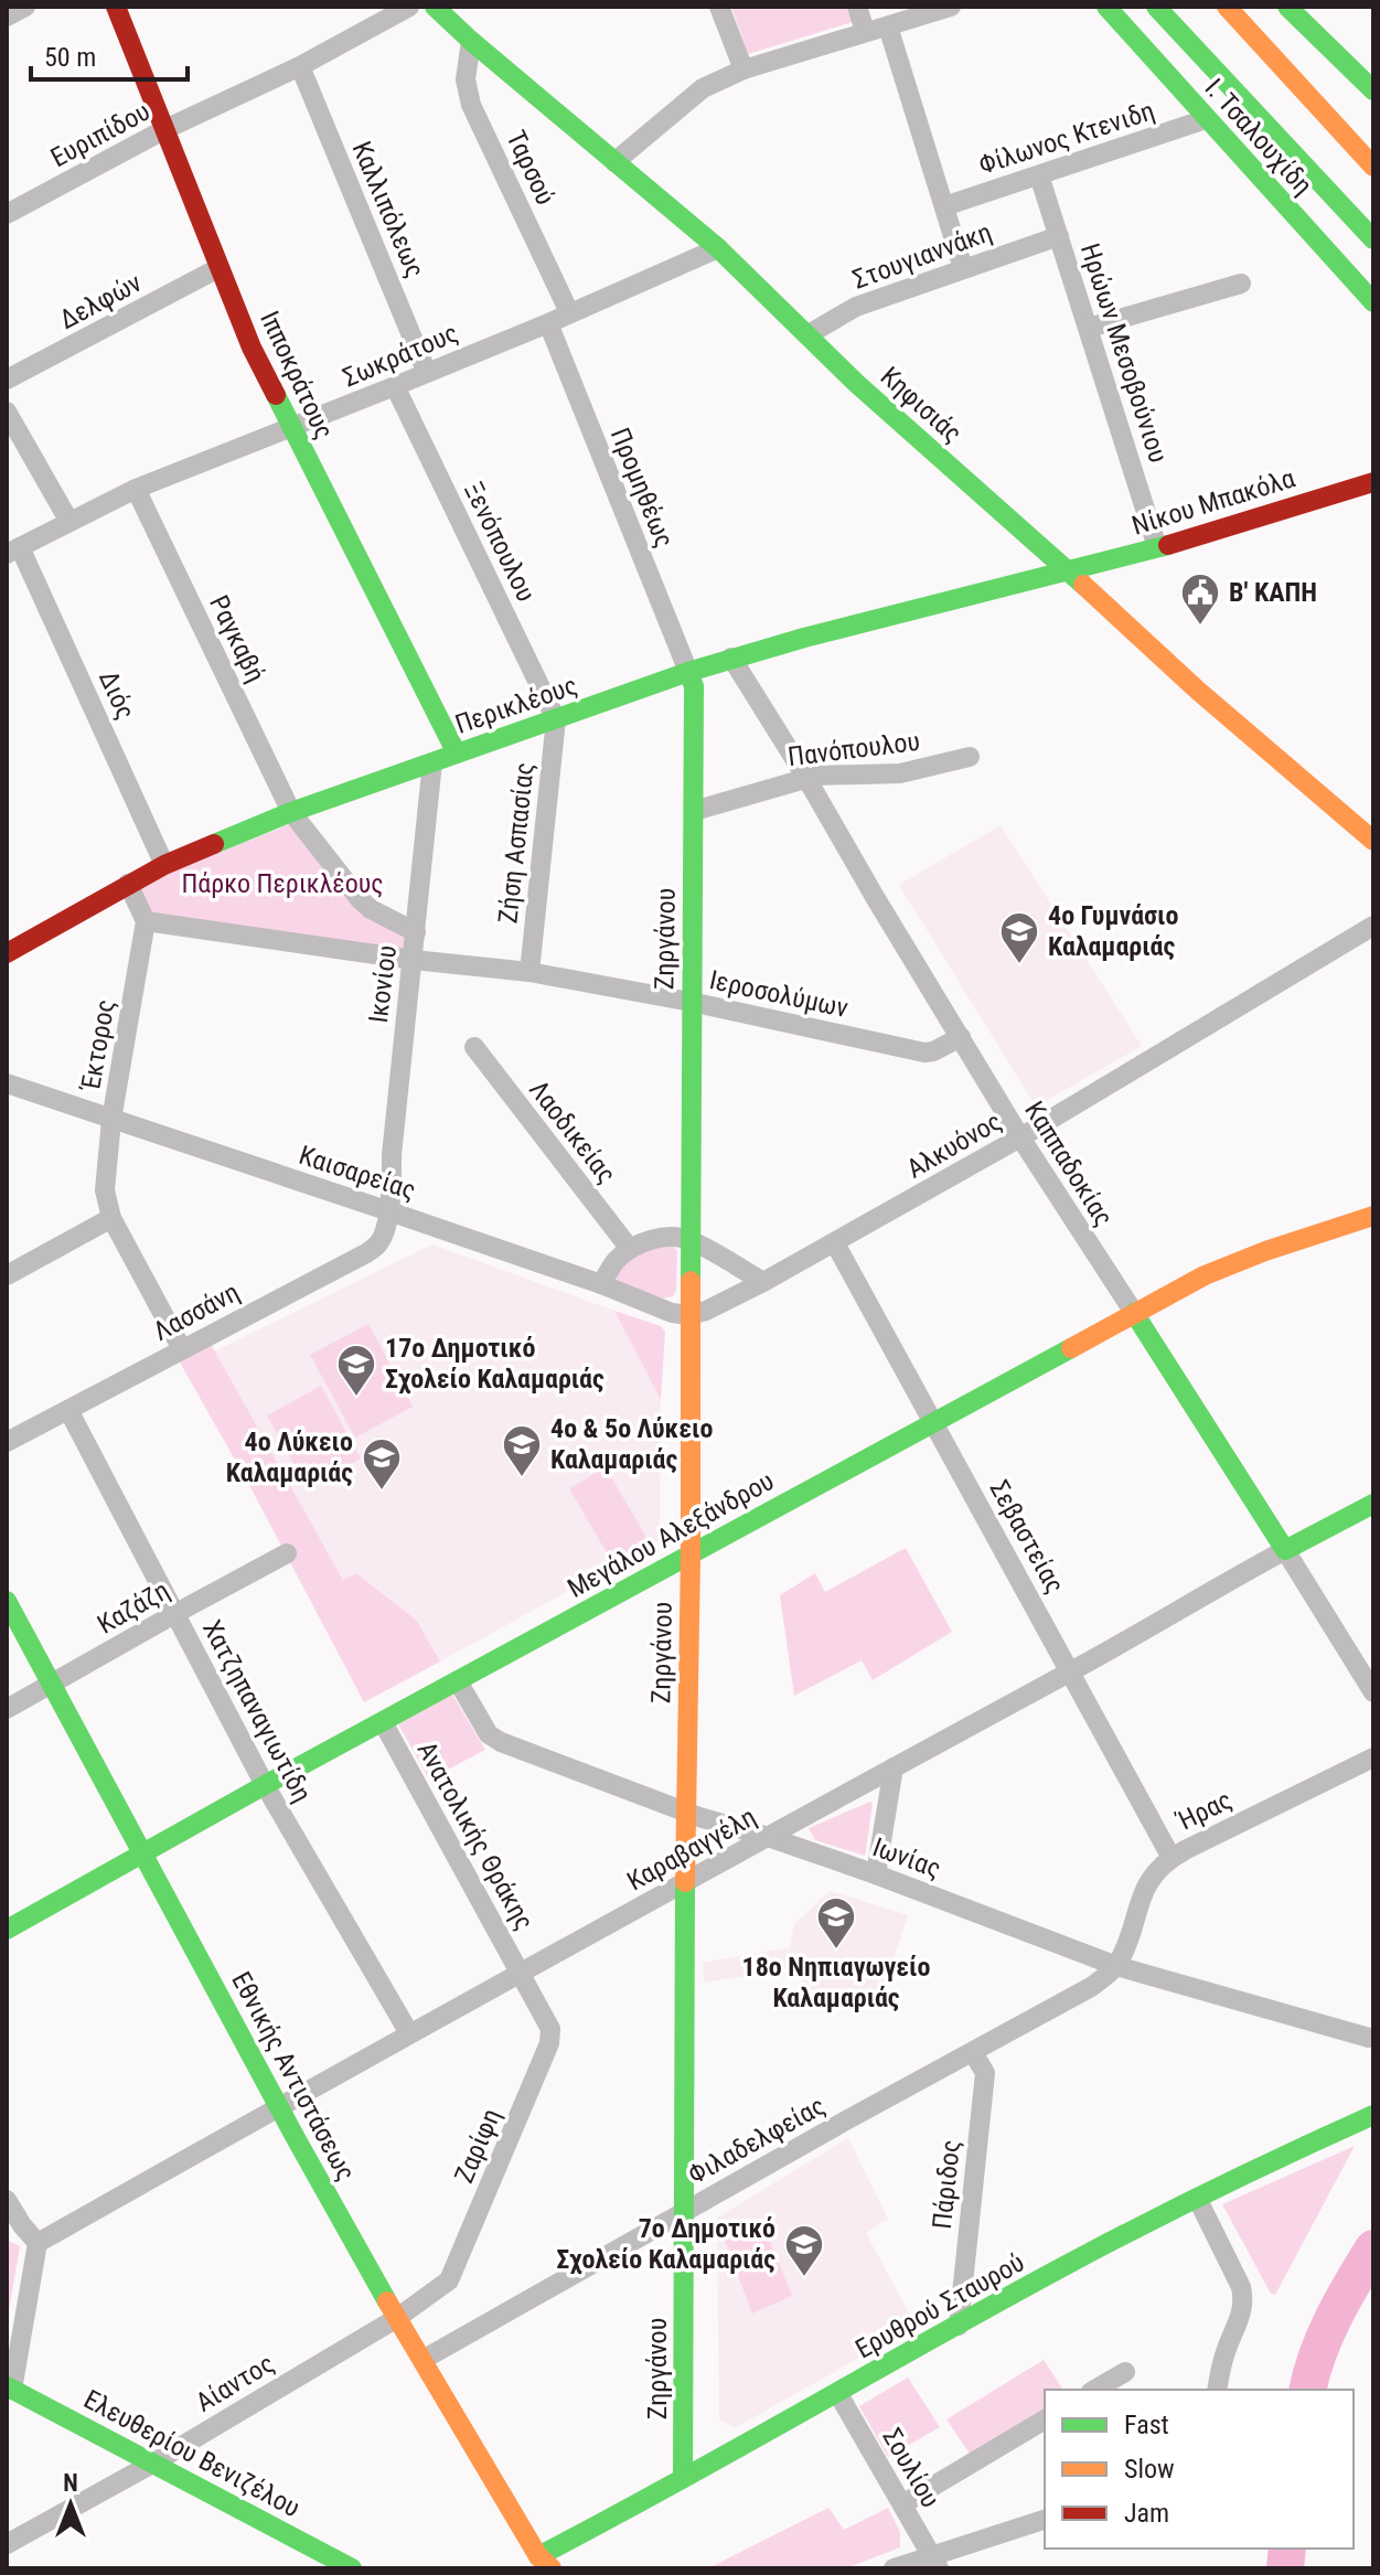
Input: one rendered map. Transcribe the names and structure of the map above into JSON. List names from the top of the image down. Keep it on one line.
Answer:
{"streets":{"main road":["Ι. Τσαλουχίδη","Ιπποκράτους","Κηφισιάς","Νίκου Μπακόλα","Περικλέους","Ζηργάνου","Καππαδοκίας","Μεγάλου Αλεξάνδρου","Καραβαγγέλη","Εθνικής Αντιστάσεως","Ερυθρού Σταυρού","Ελευθερίου Βενιζέλου"],"street":["Ευριπίδου","Φίλωνος Κτενιδη","Ταρσού","Καλλιπόλεως","Στουγιαννάκη","Δελφών","Ηρώων Μεσοβούνιου","Σωκράτους","Προμηθέως","Ξενόπουλου","Ραγκαβή","Διός","Πανόπουλου","Ζήση Ασπασίας","Ικονίου","Ιεροσολύμων","Έκτορος","Λαοδικείας","Αλκυόνος","Καισαρείας","Λασσάνη","Σεβαστείας","Καζάζη","Χατζηπαναγιωτίδη","Ήρας","Ανατολικής Θράκης","Ιωνίας","Φιλαδελφείας","Ζαρίφη","Πάριδος","Αίαντος","Σουλίου"]},"crossings":[["Ευριπίδου","Καλλιπόλεως"],["Ευριπίδου","Ιπποκράτους"],["Ι. Τσαλουχίδη","Φίλωνος Κτενιδη"],["Φίλωνος Κτενιδη","Ηρώων Μεσοβούνιου"],["Ταρσού","Σωκράτους"],["Ταρσού","Κηφισιάς"],["Καλλιπόλεως","Σωκράτους"],["Στουγιαννάκη","Ηρώων Μεσοβούνιου"],["Στουγιαννάκη","Κηφισιάς"],["Δελφών","Ιπποκράτους"],["Ηρώων Μεσοβούνιου","Νίκου Μπακόλα"],["Σωκράτους","Ιπποκράτους"],["Σωκράτους","Κηφισιάς"],["Σωκράτους","Προμηθέως"],["Σωκράτους","Ξενόπουλου"],["Σωκράτους","Ραγκαβή"],["Σωκράτους","Διός"],["Ιπποκράτους","Περικλέους"],["Κηφισιάς","Νίκου Μπακόλα"],["Κηφισιάς","Περικλέους"],["Προμηθέως","Περικλέους"],["Προμηθέως","Ζηργάνου"],["Νίκου Μπακόλα","Περικλέους"],["Ξενόπουλου","Περικλέους"],["Ξενόπουλου","Ζήση Ασπασίας"],["Ραγκαβή","Περικλέους"],["Ραγκαβή","Ικονίου"],["Διός","Περικλέους"],["Περικλέους","Ζήση Ασπασίας"],["Περικλέους","Ζηργάνου"],["Περικλέους","Ικονίου"],["Περικλέους","Καππαδοκίας"],["Πανόπουλου","Ζηργάνου"],["Πανόπουλου","Καππαδοκίας"],["Ζήση Ασπασίας","Ιεροσολύμων"],["Ζηργάνου","Ιεροσολύμων"],["Ζηργάνου","Αλκυόνος"],["Ζηργάνου","Καισαρείας"],["Ζηργάνου","Μεγάλου Αλεξάνδρου"],["Ζηργάνου","Καραβαγγέλη"],["Ζηργάνου","Ιωνίας"],["Ζηργάνου","Φιλαδελφείας"],["Ζηργάνου","Ερυθρού Σταυρού"],["Ικονίου","Ιεροσολύμων"],["Ικονίου","Καισαρείας"],["Ικονίου","Λασσάνη"],["Ιεροσολύμων","Καππαδοκίας"],["Έκτορος","Καισαρείας"],["Αλκυόνος","Καππαδοκίας"],["Αλκυόνος","Καισαρείας"],["Αλκυόνος","Σεβαστείας"],["Καππαδοκίας","Μεγάλου Αλεξάνδρου"],["Καππαδοκίας","Καραβαγγέλη"],["Καισαρείας","Λασσάνη"],["Λασσάνη","Χατζηπαναγιωτίδη"],["Μεγάλου Αλεξάνδρου","Σεβαστείας"],["Μεγάλου Αλεξάνδρου","Χατζηπαναγιωτίδη"],["Μεγάλου Αλεξάνδρου","Ανατολικής Θράκης"],["Μεγάλου Αλεξάνδρου","Ιωνίας"],["Μεγάλου Αλεξάνδρου","Εθνικής Αντιστάσεως"],["Σεβαστείας","Ήρας"],["Σεβαστείας","Καραβαγγέλη"],["Καζάζη","Χατζηπαναγιωτίδη"],["Καζάζη","Εθνικής Αντιστάσεως"],["Χατζηπαναγιωτίδη","Καραβαγγέλη"],["Ήρας","Ιωνίας"],["Ήρας","Φιλαδελφείας"],["Ανατολικής Θράκης","Καραβαγγέλη"],["Ανατολικής Θράκης","Ζαρίφη"],["Καραβαγγέλη","Ιωνίας"],["Καραβαγγέλη","Εθνικής Αντιστάσεως"],["Καραβαγγέλη","Ζαρίφη"],["Ιωνίας","Φιλαδελφείας"],["Εθνικής Αντιστάσεως","Φιλαδελφείας"],["Εθνικής Αντιστάσεως","Ζαρίφη"],["Εθνικής Αντιστάσεως","Ερυθρού Σταυρού"],["Εθνικής Αντιστάσεως","Αίαντος"],["Φιλαδελφείας","Πάριδος"],["Ζαρίφη","Αίαντος"],["Πάριδος","Ερυθρού Σταυρού"],["Ερυθρού Σταυρού","Σουλίου"],["Αίαντος","Ελευθερίου Βενιζέλου"]],"parks":["Πάρκο Περικλέους"],"places":{"public building":["Β' ΚΑΠΗ"],"school or university":["4ο Γυμνάσιο Καλαμαριάς","17ο Δημοτικό Σχολείο Καλαμαριάς","4ο & 5ο Λύκειο Καλαμαριάς","4ο Λύκειο Καλαμαριάς","18ο Νηπιαγωγείο Καλαμαριάς","7o Δημοτικό Σχολείο Καλαμαριάς"]},"legend":["Fast","Slow","Jam"],"scale_bar":"50 m","north":"top"}
